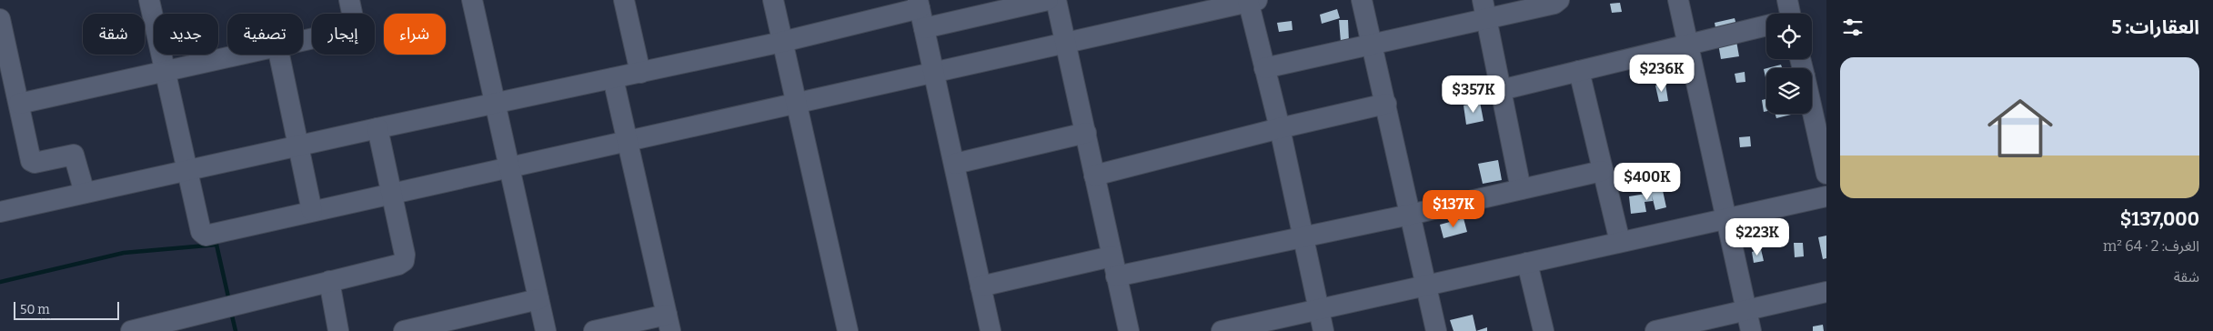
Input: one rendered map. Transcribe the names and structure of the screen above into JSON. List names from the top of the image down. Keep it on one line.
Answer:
{"scale_bar":"50 m","page":{"heading":"العقارات: 5","chip":["شراء","إيجار","تصفية","جديد","شقة"],"list":[{"name":"$137,000","note":"الغرف: 2 · 64 m² · شقة"}],"price":["$236K","$357K","$400K","$137K","$223K"],"scale":"50 m"}}
